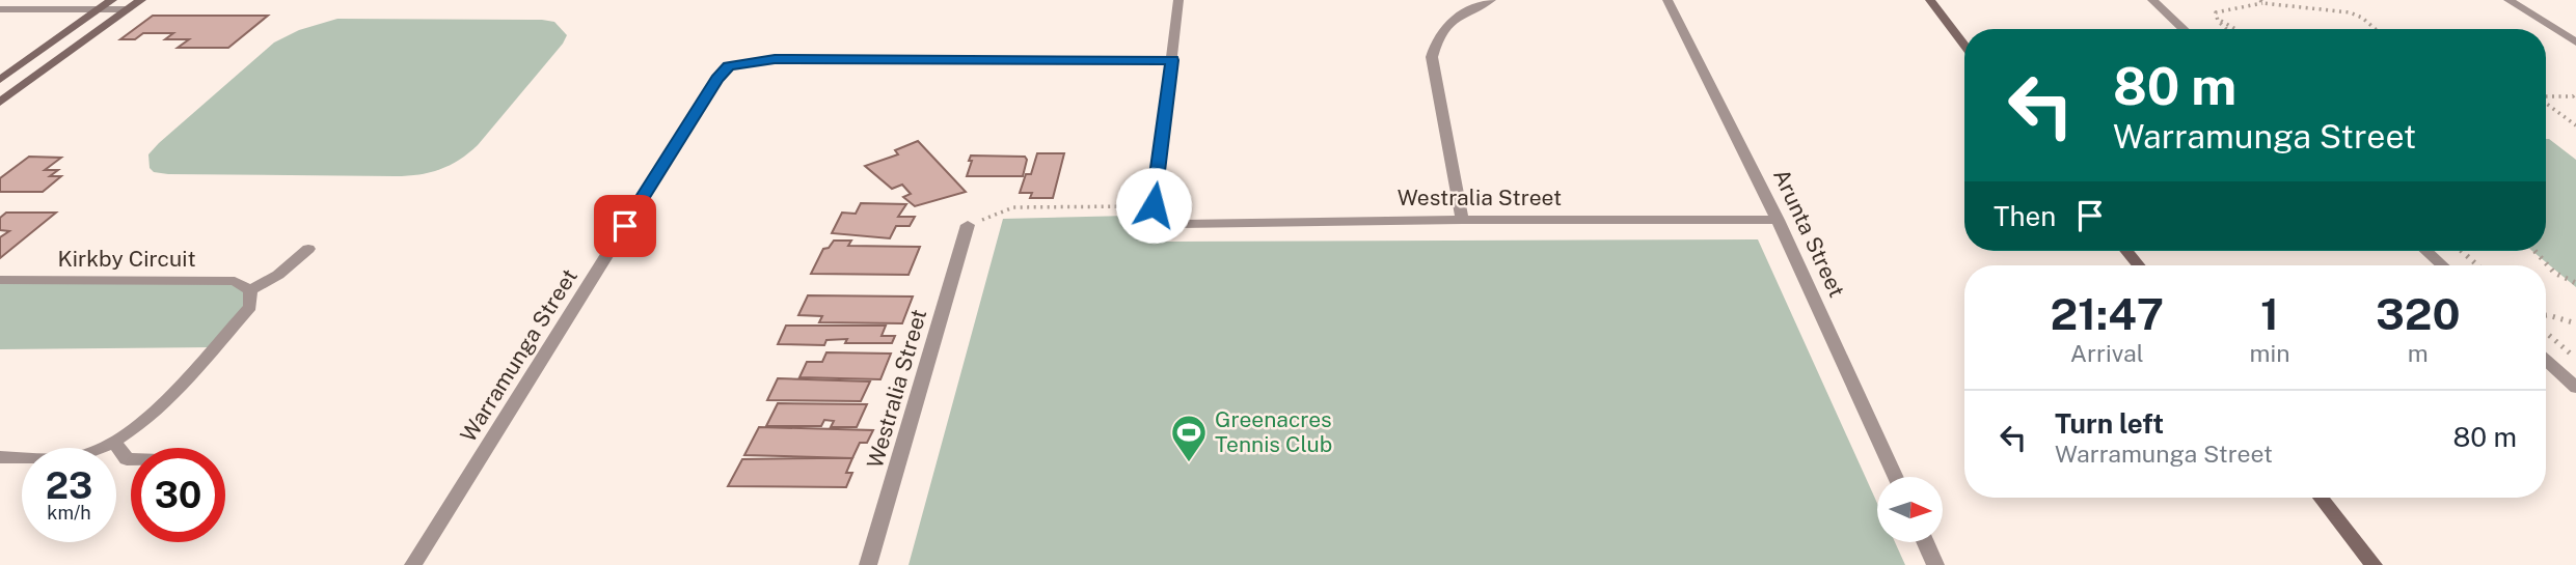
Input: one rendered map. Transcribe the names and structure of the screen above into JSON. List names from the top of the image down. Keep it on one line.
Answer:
{"streets":{"street":["Westralia Street","Arunta Street","Kirkby Circuit","Warramunga Street"]},"crossings":[["Westralia Street","Arunta Street"]],"places":{"sports":["Greenacres Tennis Club"]},"north":"right","page":{"turn":["80 m","Warramunga Street"],"then":"Then","eta":["21:47","Arrival","1","min","320","m"],"list":[{"name":"Turn left","note":"Warramunga Street","value":"80 m"}],"speed":"23 km/h","limit":"30"}}
